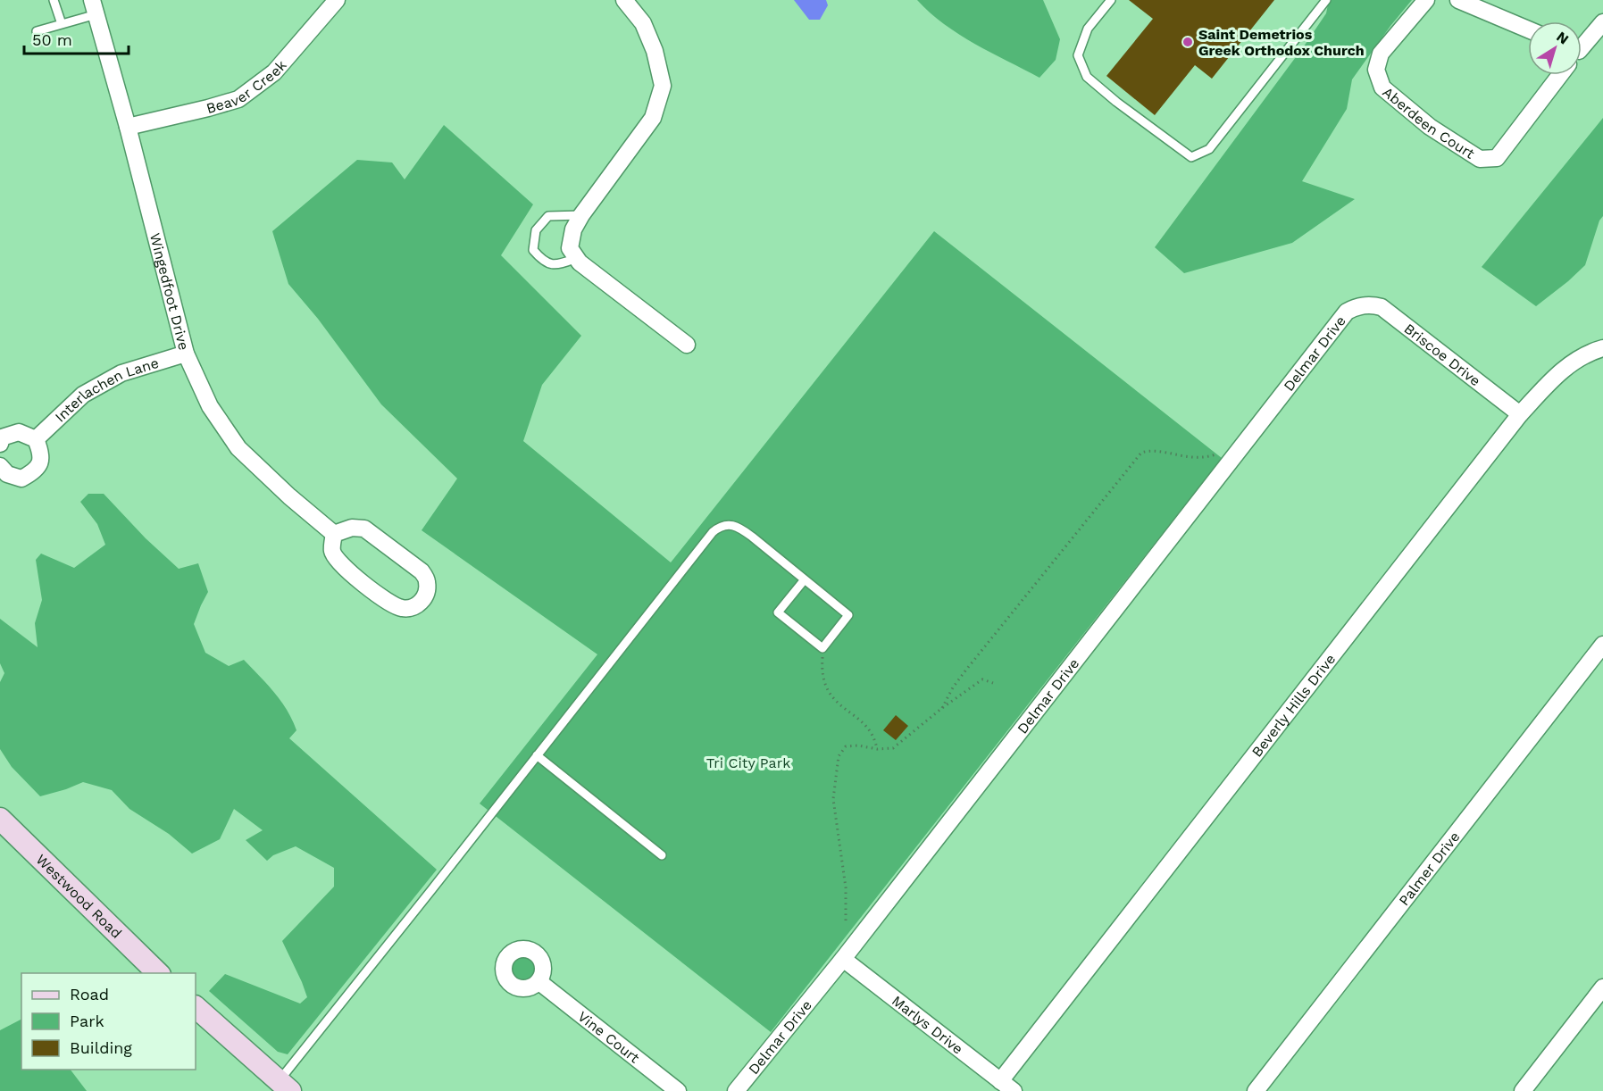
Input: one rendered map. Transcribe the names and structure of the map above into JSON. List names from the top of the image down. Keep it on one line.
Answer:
{"streets":{"street":["Beaver Creek","Aberdeen Court","Wingedfoot Drive","Delmar Drive","Briscoe Drive","Interlachen Lane","Beverly Hills Drive","Palmer Drive","Westwood Road","Marlys Drive","Vine Court"]},"crossings":[["Beaver Creek","Wingedfoot Drive"],["Wingedfoot Drive","Interlachen Lane"],["Delmar Drive","Briscoe Drive"],["Delmar Drive","Marlys Drive"],["Briscoe Drive","Beverly Hills Drive"],["Beverly Hills Drive","Marlys Drive"]],"parks":["Tri City Park"],"places":["Saint Demetrios Greek Orthodox Church"],"legend":["Road","Park","Building"],"scale_bar":"50 m","north":"top right"}
